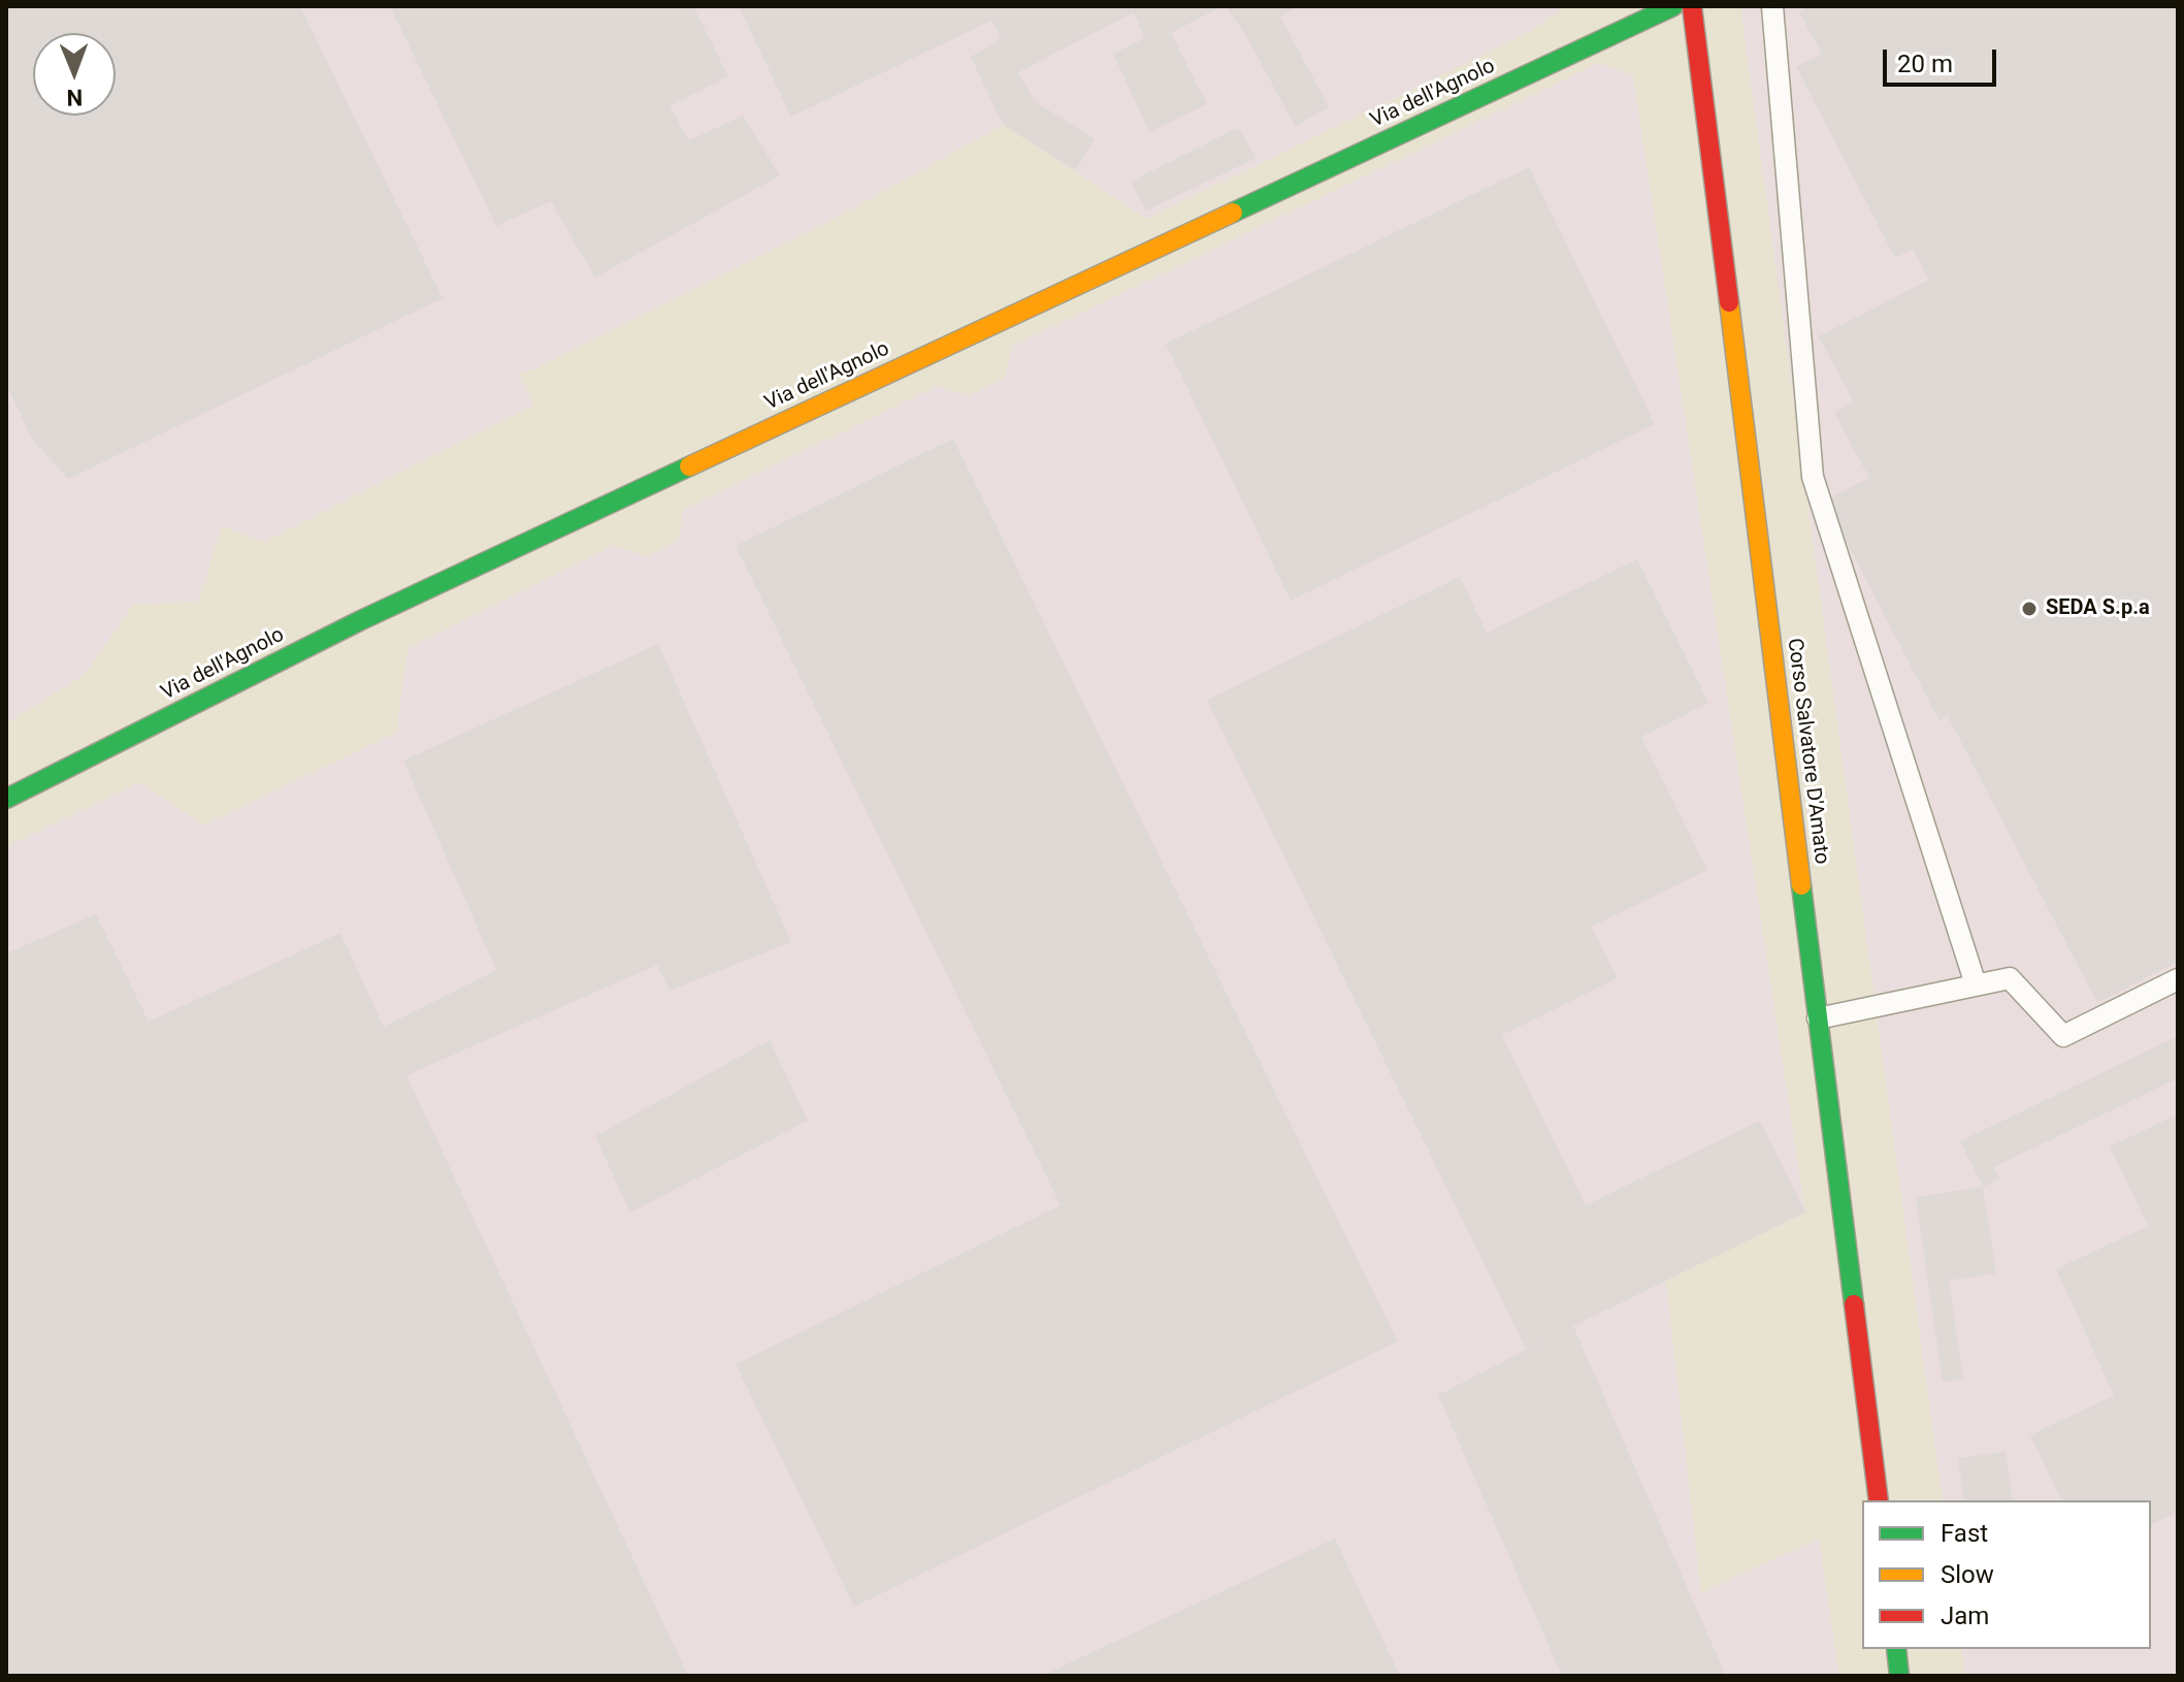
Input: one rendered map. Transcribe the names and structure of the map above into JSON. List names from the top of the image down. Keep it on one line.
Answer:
{"streets":{"street":["Via dell'Agnolo","Corso Salvatore D'Amato"]},"places":["SEDA S.p.a"],"legend":["Fast","Slow","Jam"],"scale_bar":"20 m","north":"bottom"}
